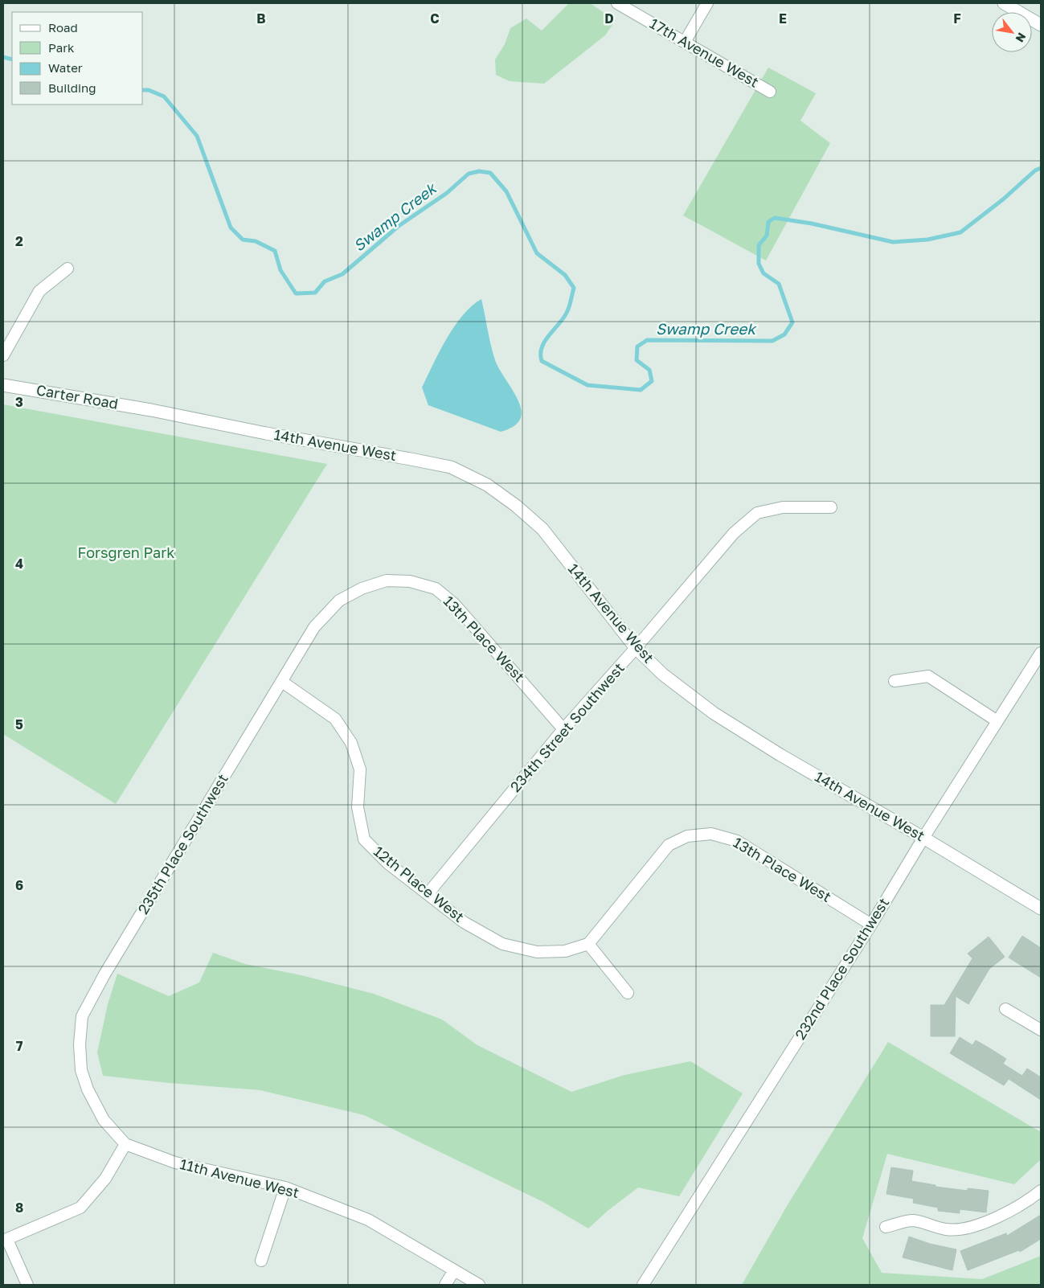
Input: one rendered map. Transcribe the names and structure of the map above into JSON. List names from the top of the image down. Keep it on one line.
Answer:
{"streets":{"street":["17th Avenue West","Carter Road","14th Avenue West","13th Place West","234th Street Southwest","235th Place Southwest","12th Place West","232nd Place Southwest","11th Avenue West"]},"crossings":[["Carter Road","14th Avenue West"],["14th Avenue West","234th Street Southwest"],["14th Avenue West","232nd Place Southwest"],["13th Place West","234th Street Southwest"],["13th Place West","235th Place Southwest"],["13th Place West","12th Place West"],["13th Place West","232nd Place Southwest"],["234th Street Southwest","12th Place West"],["235th Place Southwest","12th Place West"],["235th Place Southwest","11th Avenue West"]],"water":["Swamp Creek"],"parks":["Forsgren Park"],"legend":["Road","Park","Water","Building"],"north":"bottom right","grid":{"columns":["B","C","D","E","F"],"rows":["2","3","4","5","6","7","8"]}}
